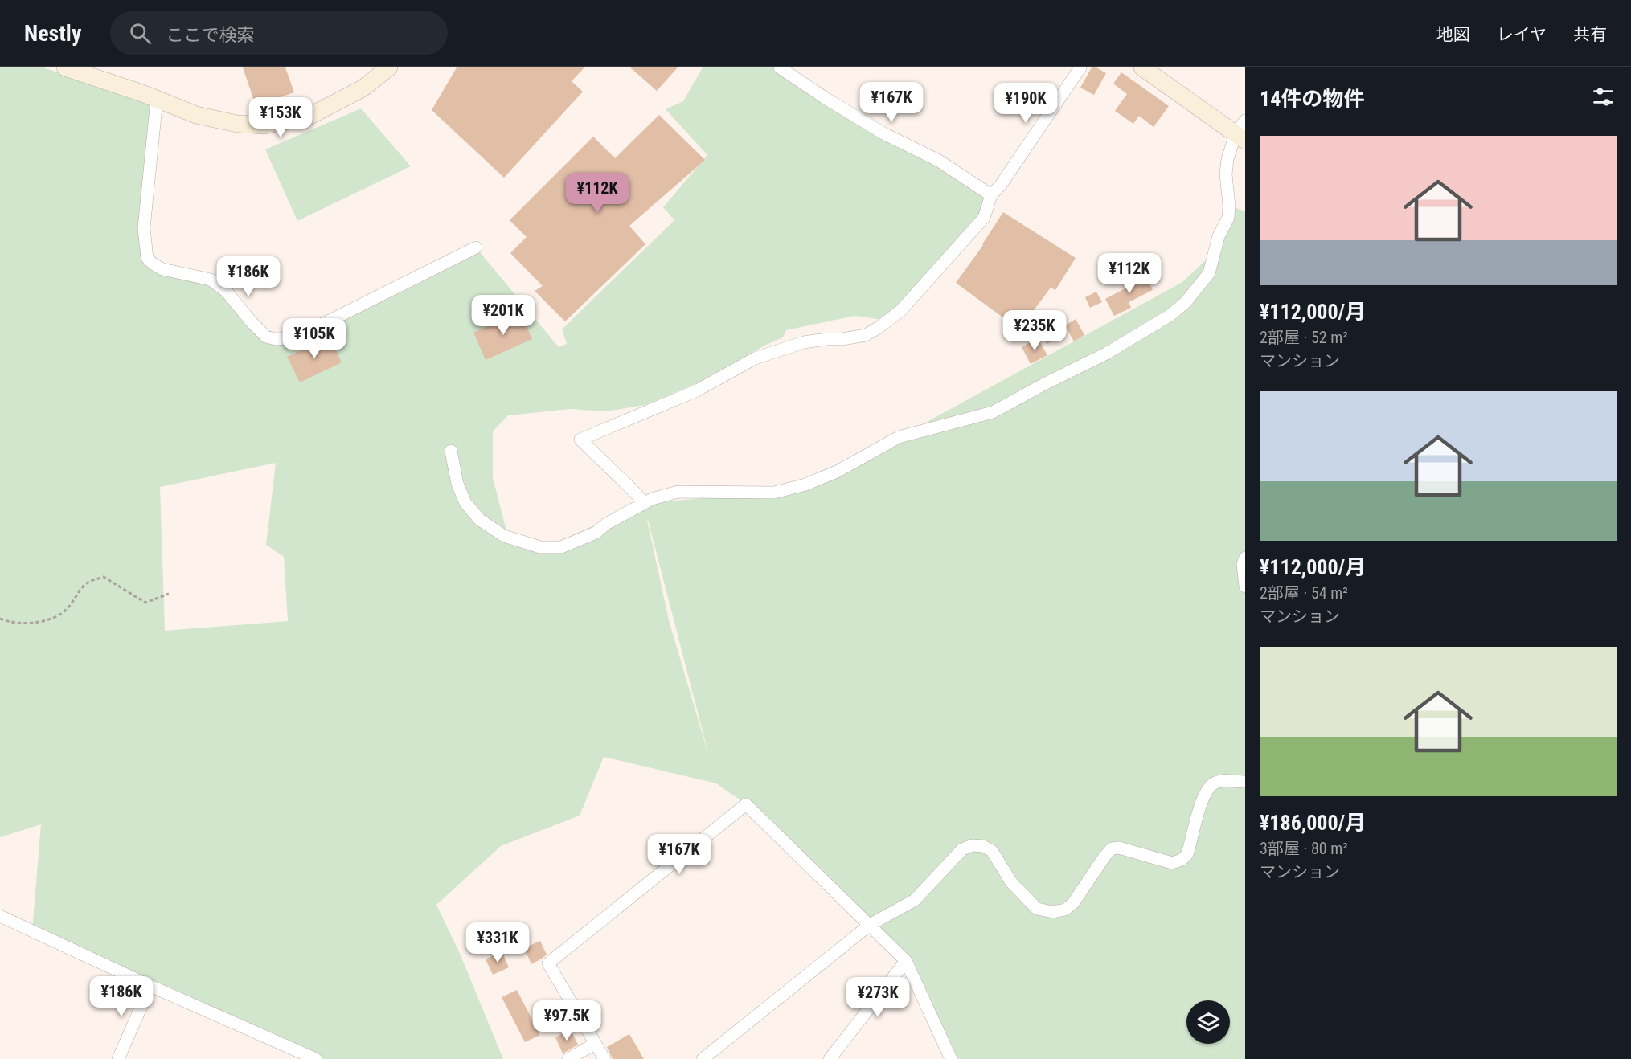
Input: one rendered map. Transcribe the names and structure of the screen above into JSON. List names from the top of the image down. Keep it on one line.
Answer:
{"page":{"header":"Nestly","search":"ここで検索","nav":["地図","レイヤ","共有"],"heading":"14件の物件","price":["¥167K","¥190K","¥153K","¥112K","¥112K","¥186K","¥201K","¥235K","¥105K","¥167K","¥331K","¥186K","¥273K","¥97.5K"],"list":[{"name":"¥112,000/月","note":"2部屋 · 52 m² · マンション"},{"name":"¥112,000/月","note":"2部屋 · 54 m² · マンション"},{"name":"¥186,000/月","note":"3部屋 · 80 m² · マンション"}]}}
